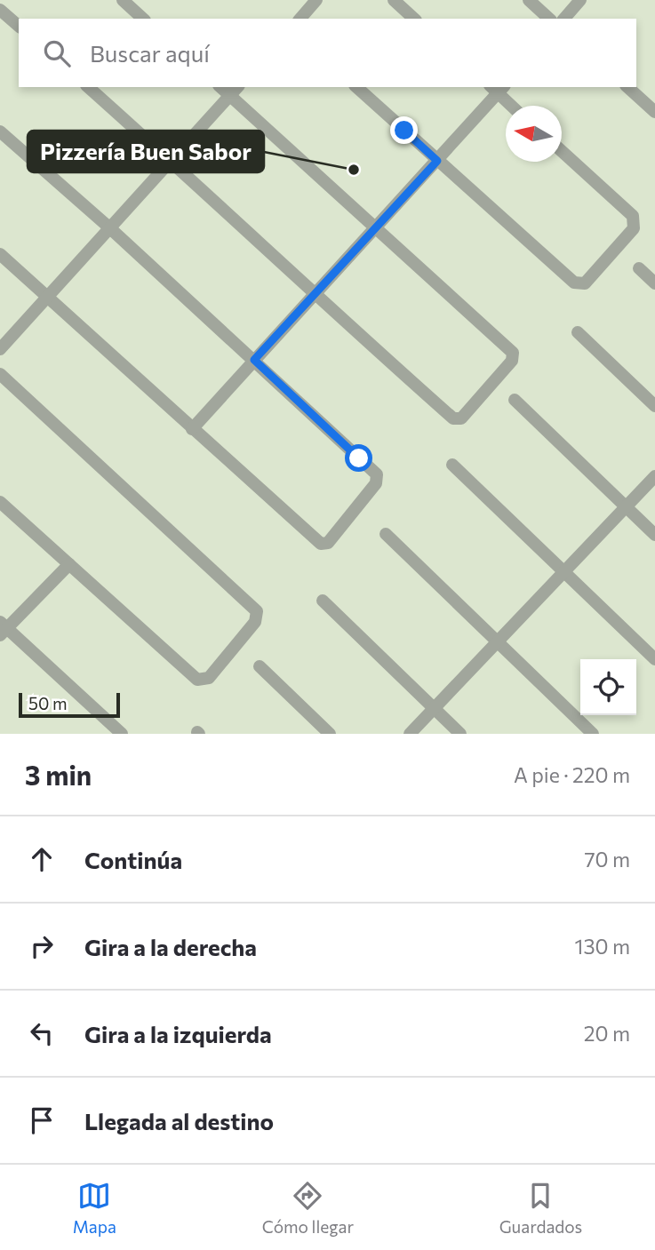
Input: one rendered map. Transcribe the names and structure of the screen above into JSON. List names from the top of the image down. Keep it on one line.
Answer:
{"places":["Pizzería Buen Sabor"],"scale_bar":"50 m","north":"left","page":{"search":"Buscar aquí","scale":"50 m","heading":["3 min","A pie · 220 m"],"list":[["Continúa","70 m"],["Gira a la derecha","130 m"],["Gira a la izquierda","20 m"],"Llegada al destino"],"nav":["Mapa","Cómo llegar","Guardados"]}}
